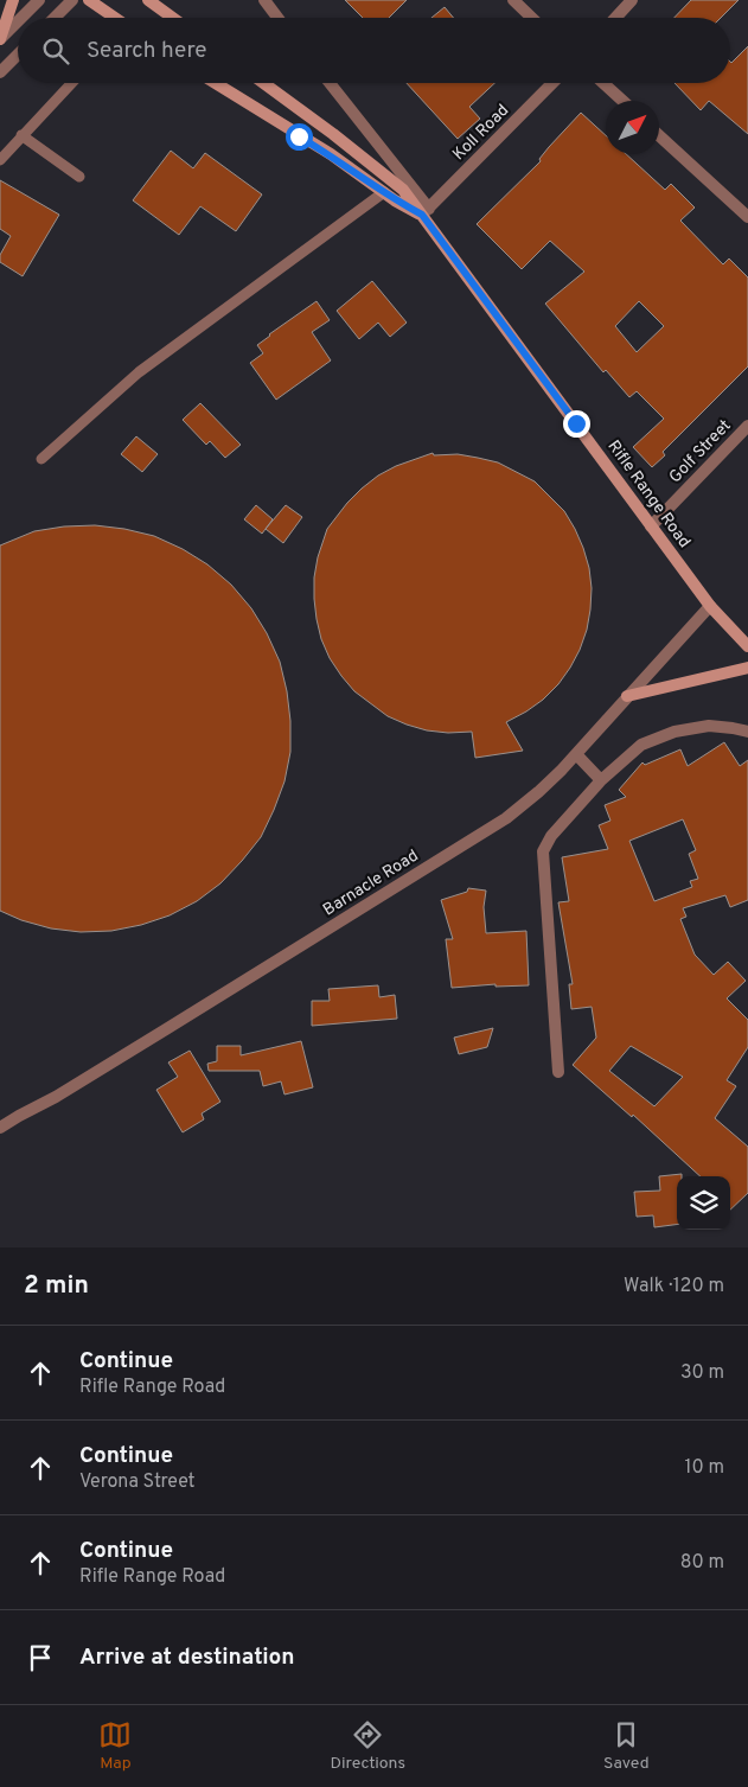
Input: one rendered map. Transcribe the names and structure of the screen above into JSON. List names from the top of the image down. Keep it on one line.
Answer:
{"streets":{"main road":["Rifle Range Road"],"street":["Koll Road","Golf Street","Barnacle Road"]},"crossings":[["Koll Road","Rifle Range Road"],["Golf Street","Rifle Range Road"],["Rifle Range Road","Barnacle Road"]],"north":"top right","page":{"search":"Search here","heading":["2 min","Walk · 120 m"],"list":[["Continue","Rifle Range Road","30 m"],["Continue","Verona Street","10 m"],["Continue","Rifle Range Road","80 m"],"Arrive at destination"],"nav":["Map","Directions","Saved"]}}
